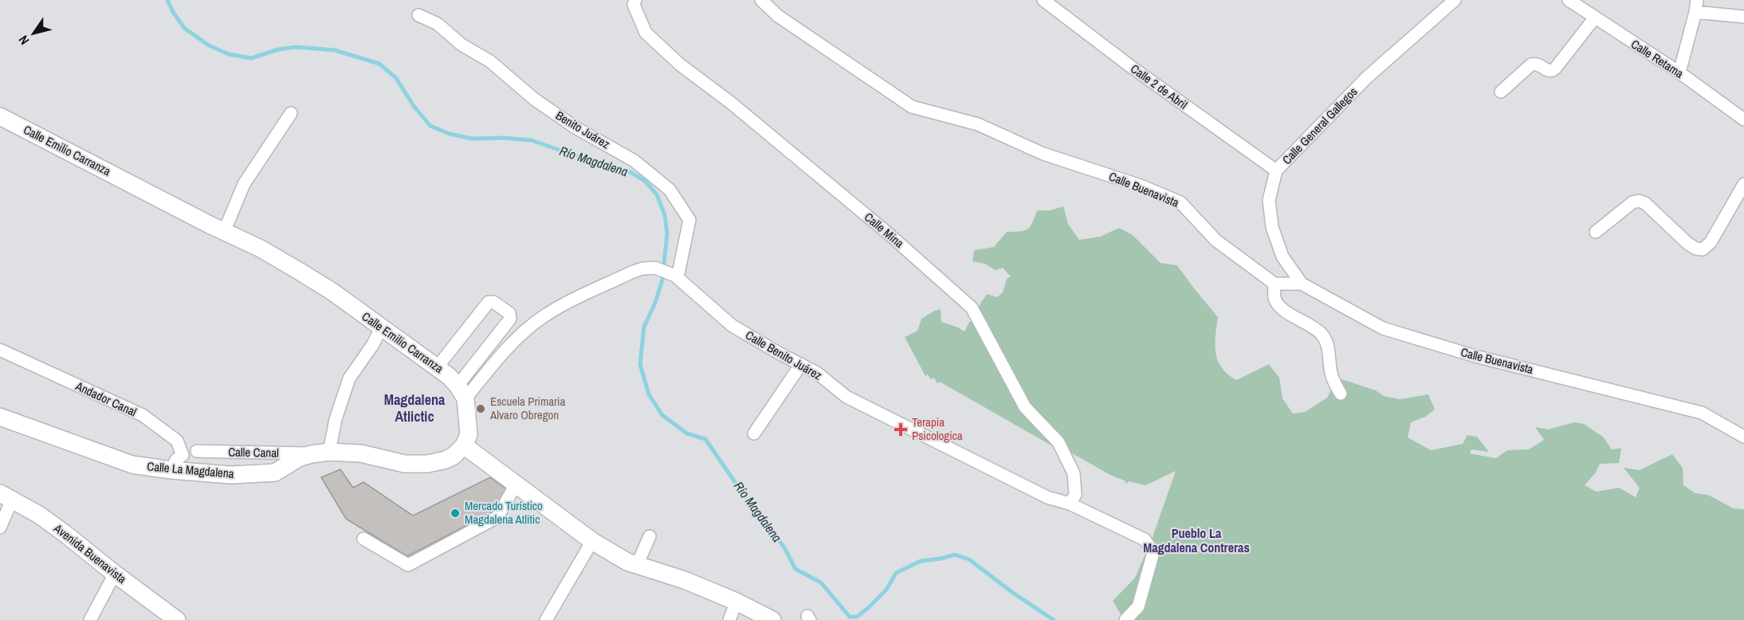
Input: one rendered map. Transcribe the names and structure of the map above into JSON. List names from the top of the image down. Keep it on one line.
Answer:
{"streets":{"street":["Calle Retama","Calle 2 de Abril","Calle General Gallegos","Benito Juárez","Calle Emilio Carranza","Calle Buenavista","Calle Mina","Calle Benito Juárez","Andador Canal","Calle Canal","Calle La Magdalena","Avenida Buenavista"]},"crossings":[["Calle 2 de Abril","Calle General Gallegos"],["Calle General Gallegos","Calle Buenavista"],["Benito Juárez","Calle Benito Juárez"],["Calle Emilio Carranza","Calle Benito Juárez"],["Calle Mina","Calle Benito Juárez"],["Andador Canal","Calle La Magdalena"],["Calle Canal","Calle La Magdalena"]],"districts":["Magdalena Atlictic","Pueblo La Magdalena Contreras"],"water":["Río Magdalena"],"places":{"other":["Escuela Primaria Alvaro Obregon","Mercado Turístico Magdalena Atlitic"],"health":["Terapia Psicologica"]},"north":"bottom left"}
